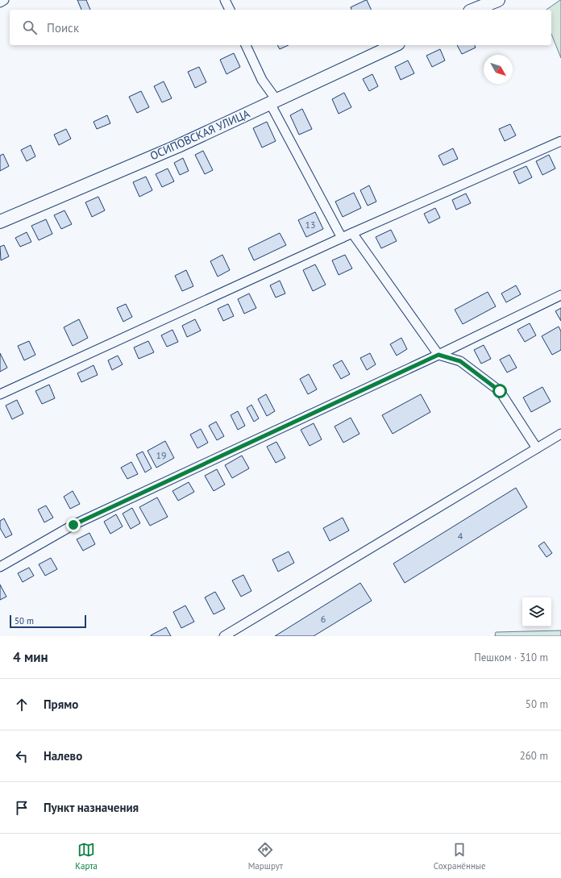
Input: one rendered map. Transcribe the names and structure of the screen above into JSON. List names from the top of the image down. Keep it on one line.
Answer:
{"streets":{"street":["ОСИПОВСКАЯ УЛИЦА"]},"house_numbers":["13","19","4","6"],"scale_bar":"50 m","north":"bottom right","page":{"search":"Поиск","scale":"50 m","heading":["4 мин","Пешком · 310 m"],"list":[["Прямо","50 m"],["Налево","260 m"],"Пункт назначения"],"nav":["Карта","Маршрут","Сохранённые"]}}
